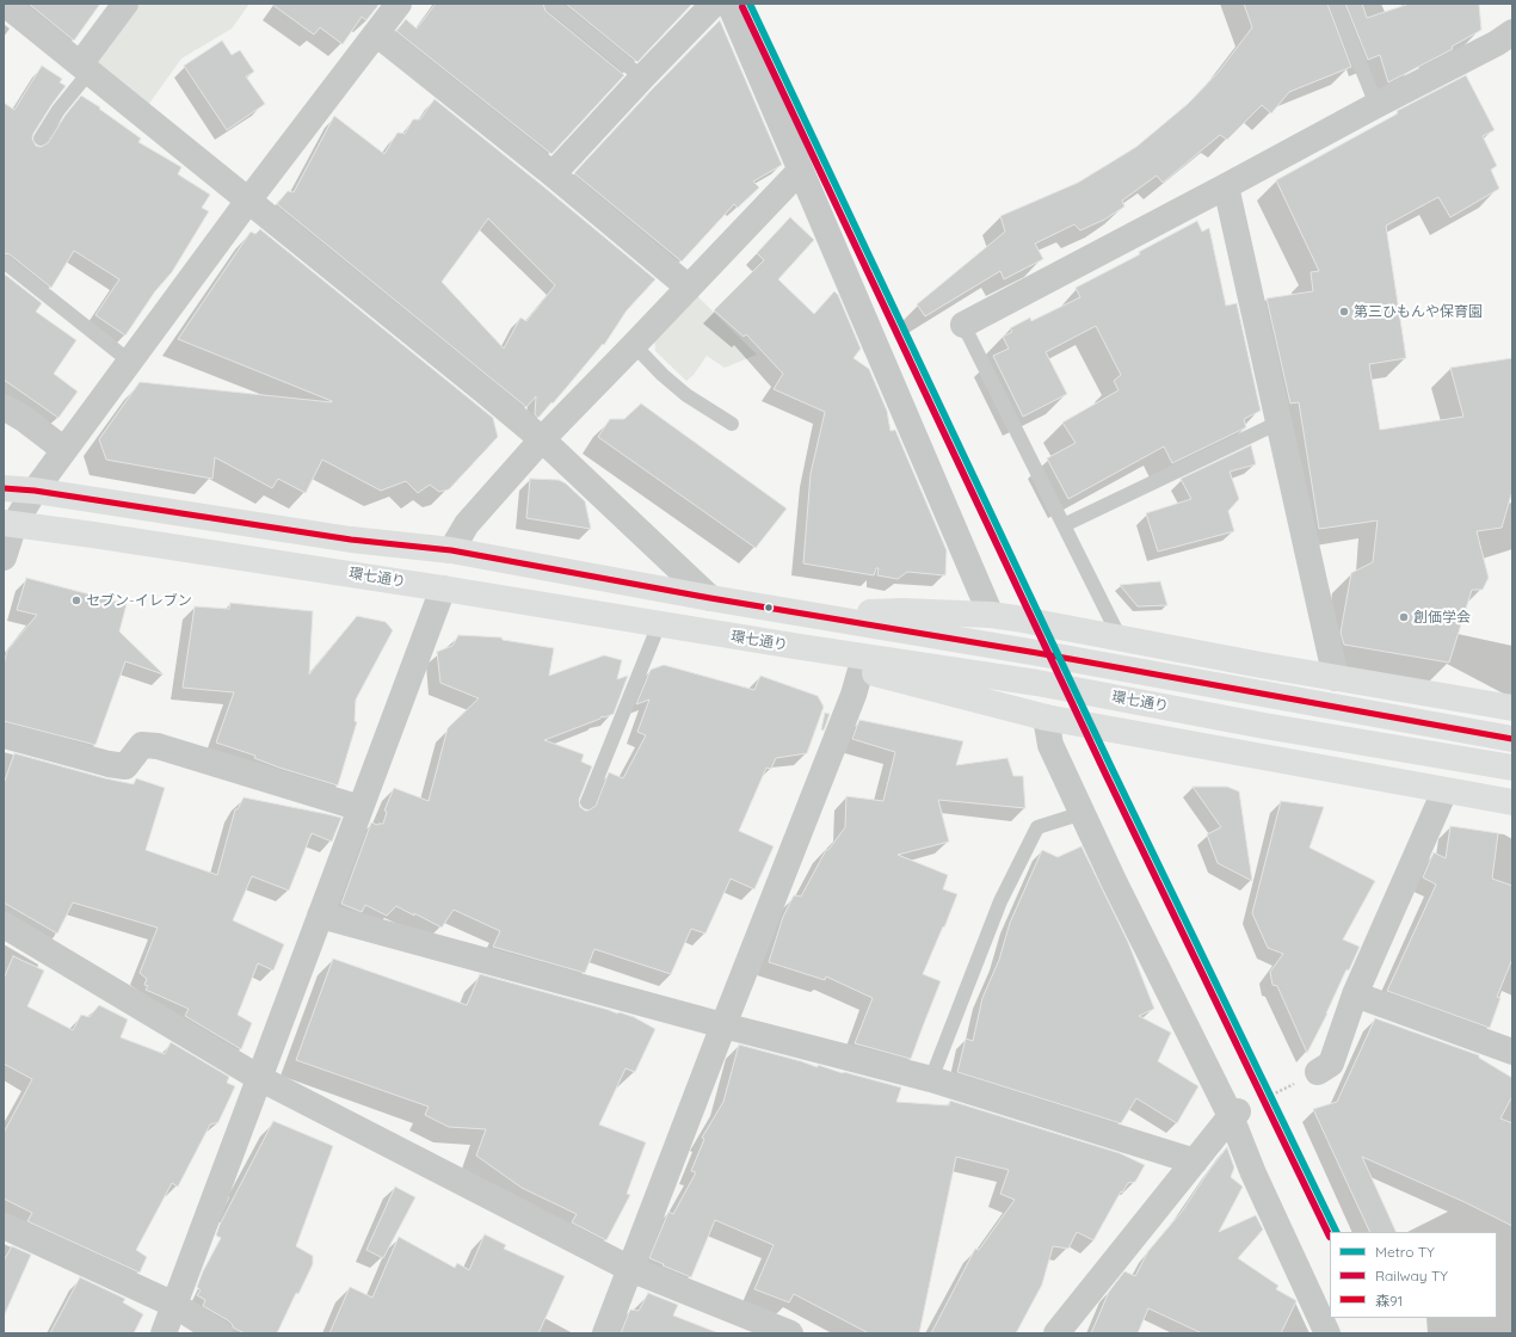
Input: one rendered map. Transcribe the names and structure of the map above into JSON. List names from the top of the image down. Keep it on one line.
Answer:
{"streets":{"main road":["環七通り"]},"places":["第三ひもんや保育園","セブン-イレブン","創価学会"],"lines":["metro line TY","rail line TY","transit line 森91"],"legend":["Metro TY","Railway TY","森91"]}
